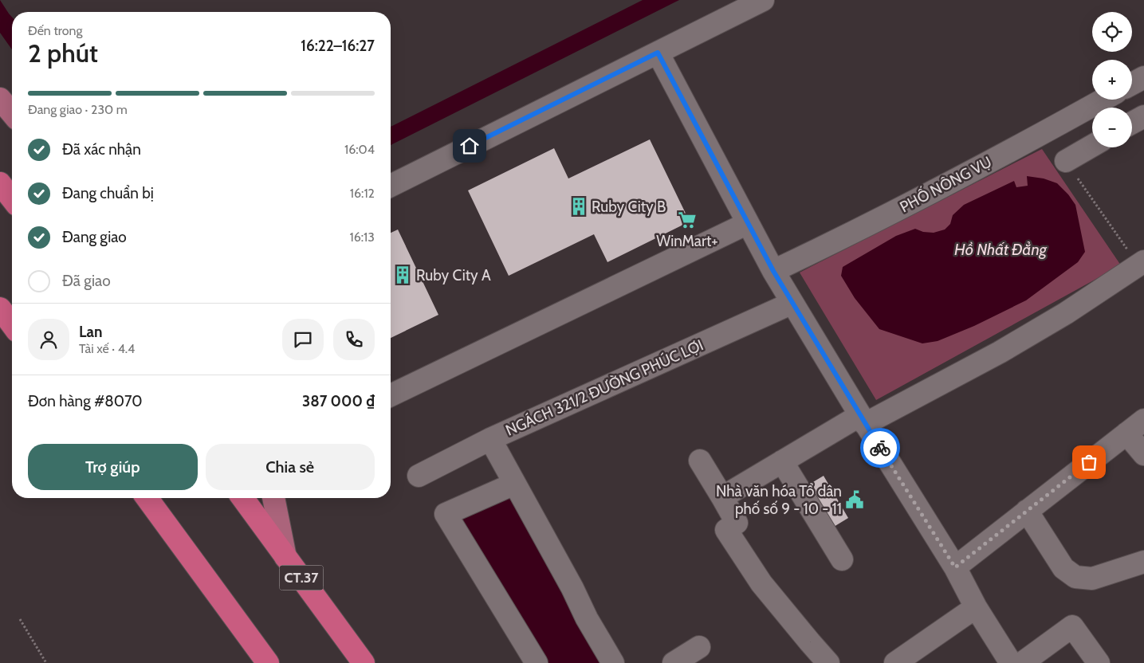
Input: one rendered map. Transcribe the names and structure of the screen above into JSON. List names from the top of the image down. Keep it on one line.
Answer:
{"streets":{"highway":["CT.37"],"street":["PHỐ NÔNG VỤ","NGÁCH 321/2 ĐƯỜNG PHÚC LỢI"]},"water":["Hồ Nhất Đẳng"],"places":{"building":["Ruby City B","Ruby City A"],"supermarket":["WinMart+"],"public building":["Nhà văn hóa Tổ dân phố số 9 - 10 - 11"]},"page":{"map_buttons":["+","−"],"heading":["2 phút","Đến trong","16:22–16:27"],"panel":["Lan","Tài xế · 4.4","Đơn hàng #8070","387 000 ₫"],"bar":"Đang giao · 230 m","list":[["Đã xác nhận","16:04"],["Đang chuẩn bị","16:12"],["Đang giao","16:13"],"Đã giao"],"buttons":["Trợ giúp","Chia sẻ"]}}
